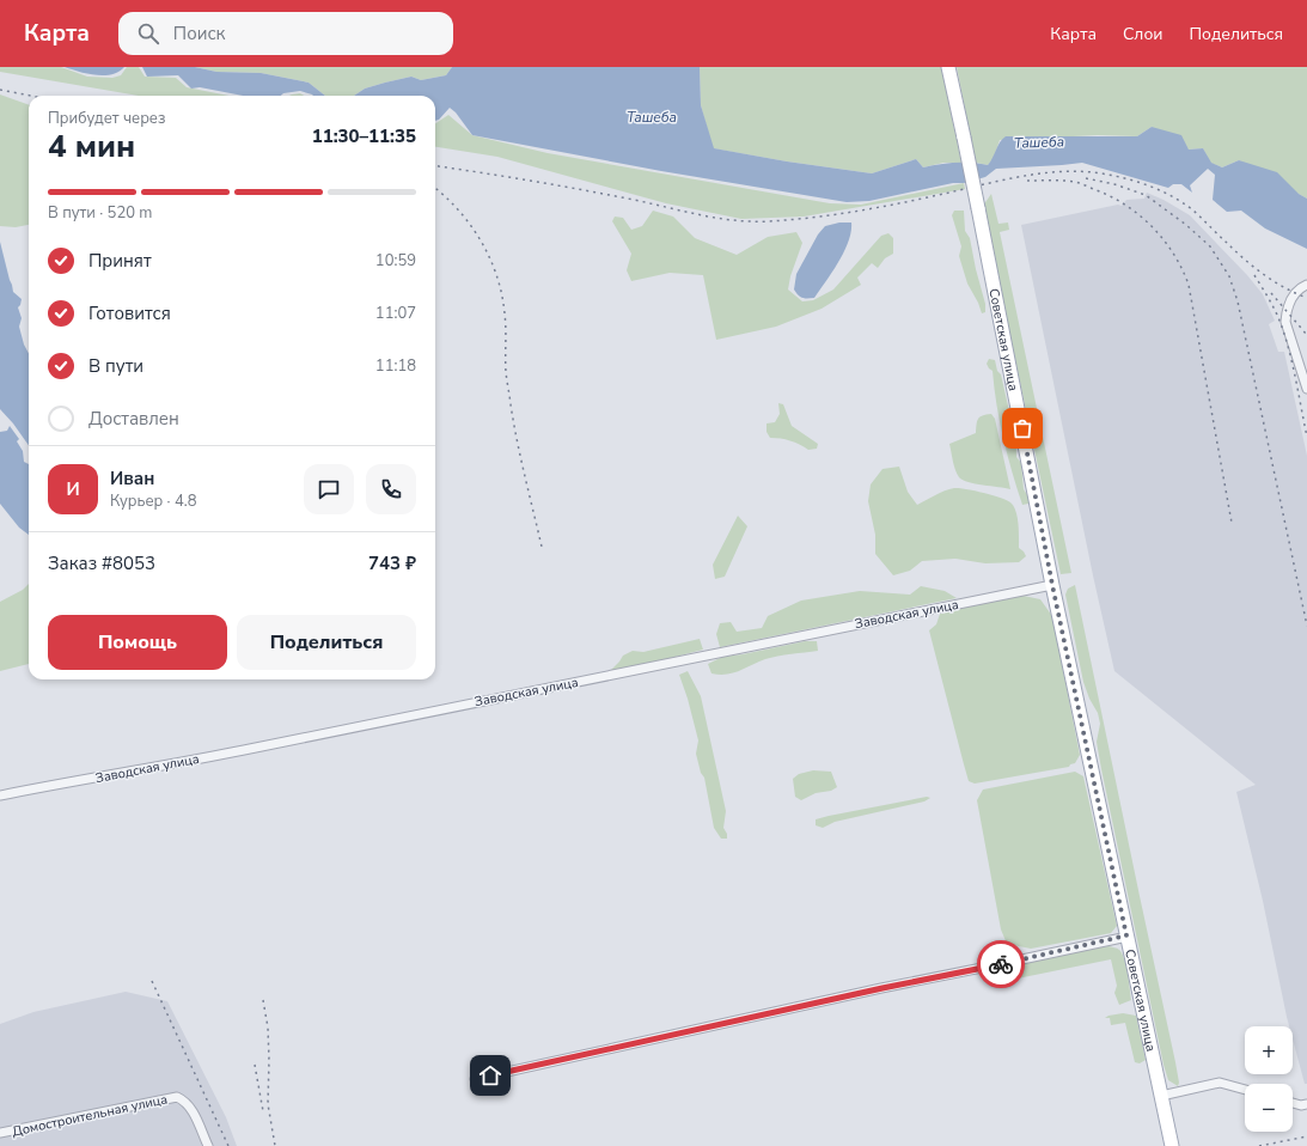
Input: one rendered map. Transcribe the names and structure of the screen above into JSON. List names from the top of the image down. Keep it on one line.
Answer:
{"streets":{"main road":["Советская улица"],"street":["Заводская улица","Домостроительная улица"]},"crossings":[["Советская улица","Заводская улица"]],"water":["Ташеба"],"page":{"header":"Карта","search":"Поиск","nav":["Карта","Слои","Поделиться"],"heading":["4 мин","Прибудет через","11:30–11:35"],"panel":["Иван","Курьер · 4.8","Заказ #8053","743 ₽"],"bar":"В пути · 520 m","list":[["Принят","10:59"],["Готовится","11:07"],["В пути","11:18"],"Доставлен"],"round":"И","buttons":["Помощь","Поделиться"],"map_buttons":["+","−"]}}
